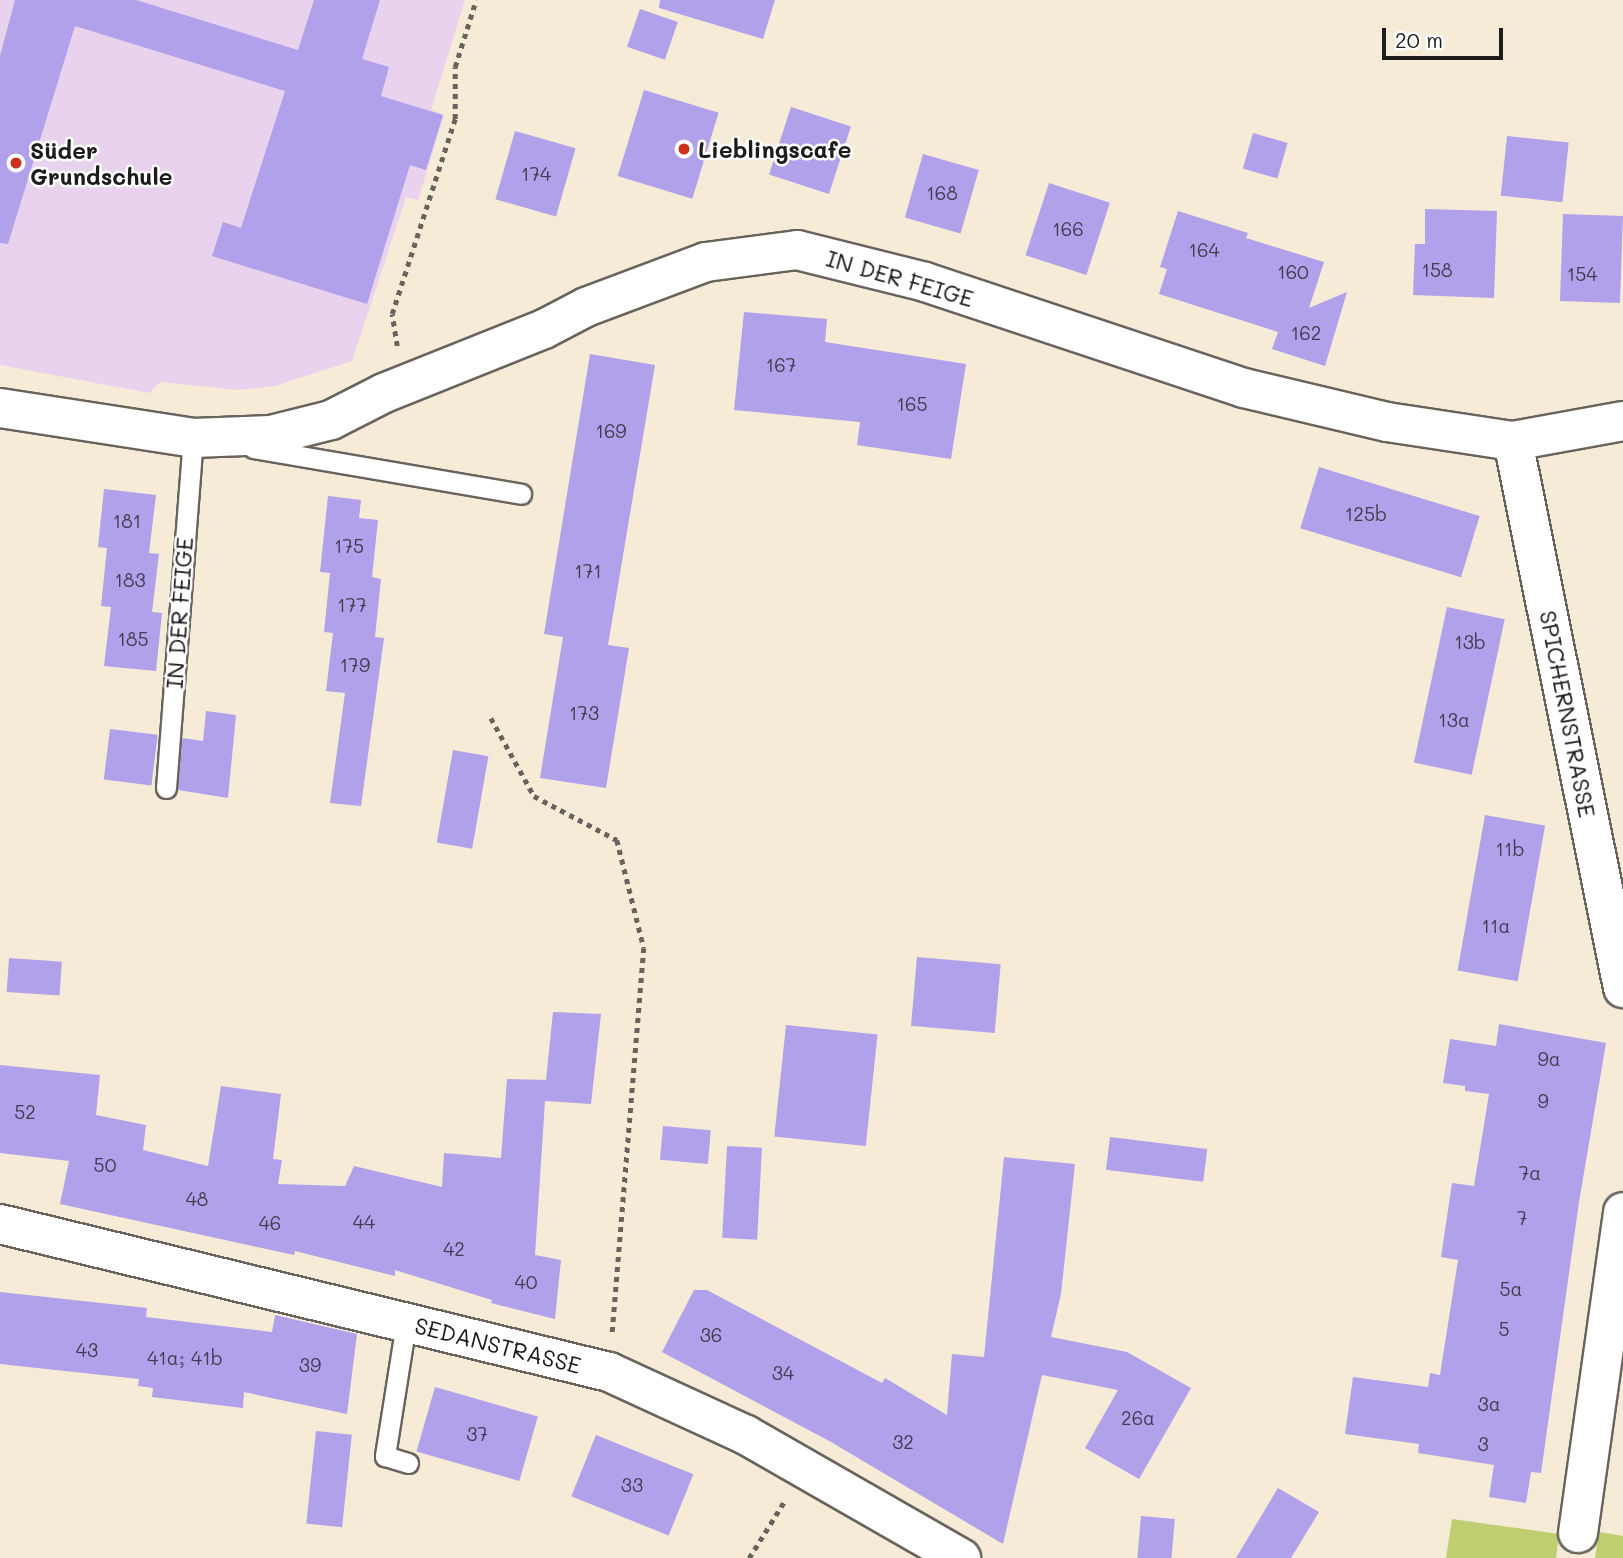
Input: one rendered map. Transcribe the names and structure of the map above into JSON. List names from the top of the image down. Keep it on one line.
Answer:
{"streets":{"street":["IN DER FEIGE","SPICHERNSTRASSE","SEDANSTRASSE"]},"crossings":[["IN DER FEIGE","SPICHERNSTRASSE"]],"places":["Lieblingscafe","Süder Grundschule"],"house_numbers":["174","168","166","164","158","160","154","162","167","165","169","125b","181","175","171","183","177","185","13b","179","173","13a","11b","11a","9a","9","52","50","7a","48","7","44","46","42","40","5a","5","36","43","41a; 41b","39","34","3a","26a","37","32","3","33"],"scale_bar":"20 m"}
